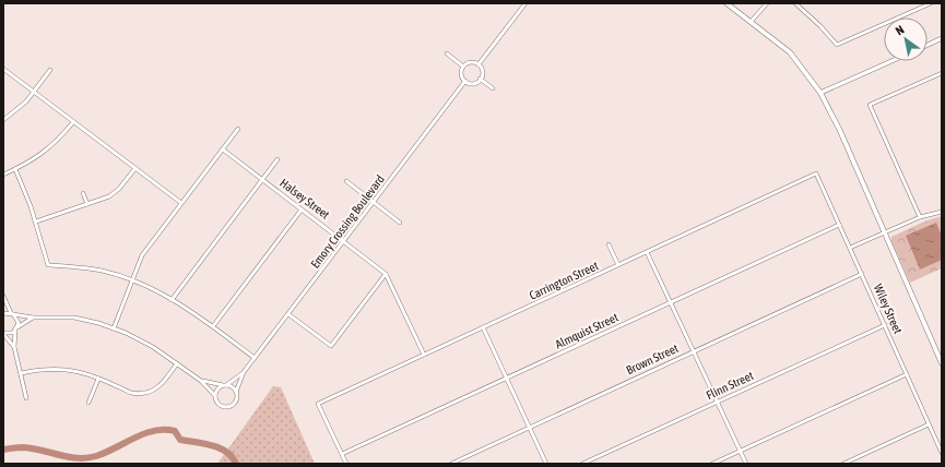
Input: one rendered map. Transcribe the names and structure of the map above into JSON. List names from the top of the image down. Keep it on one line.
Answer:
{"streets":{"street":["Halsey Street","Emory Crossing Boulevard","Carrington Street","Wiley Street","Almquist Street","Brown Street","Flinn Street"]},"crossings":[["Halsey Street","Emory Crossing Boulevard"],["Halsey Street","Carrington Street"],["Carrington Street","Wiley Street"],["Carrington Street","Almquist Street"],["Wiley Street","Almquist Street"],["Wiley Street","Brown Street"],["Wiley Street","Flinn Street"]],"north":"top left"}
